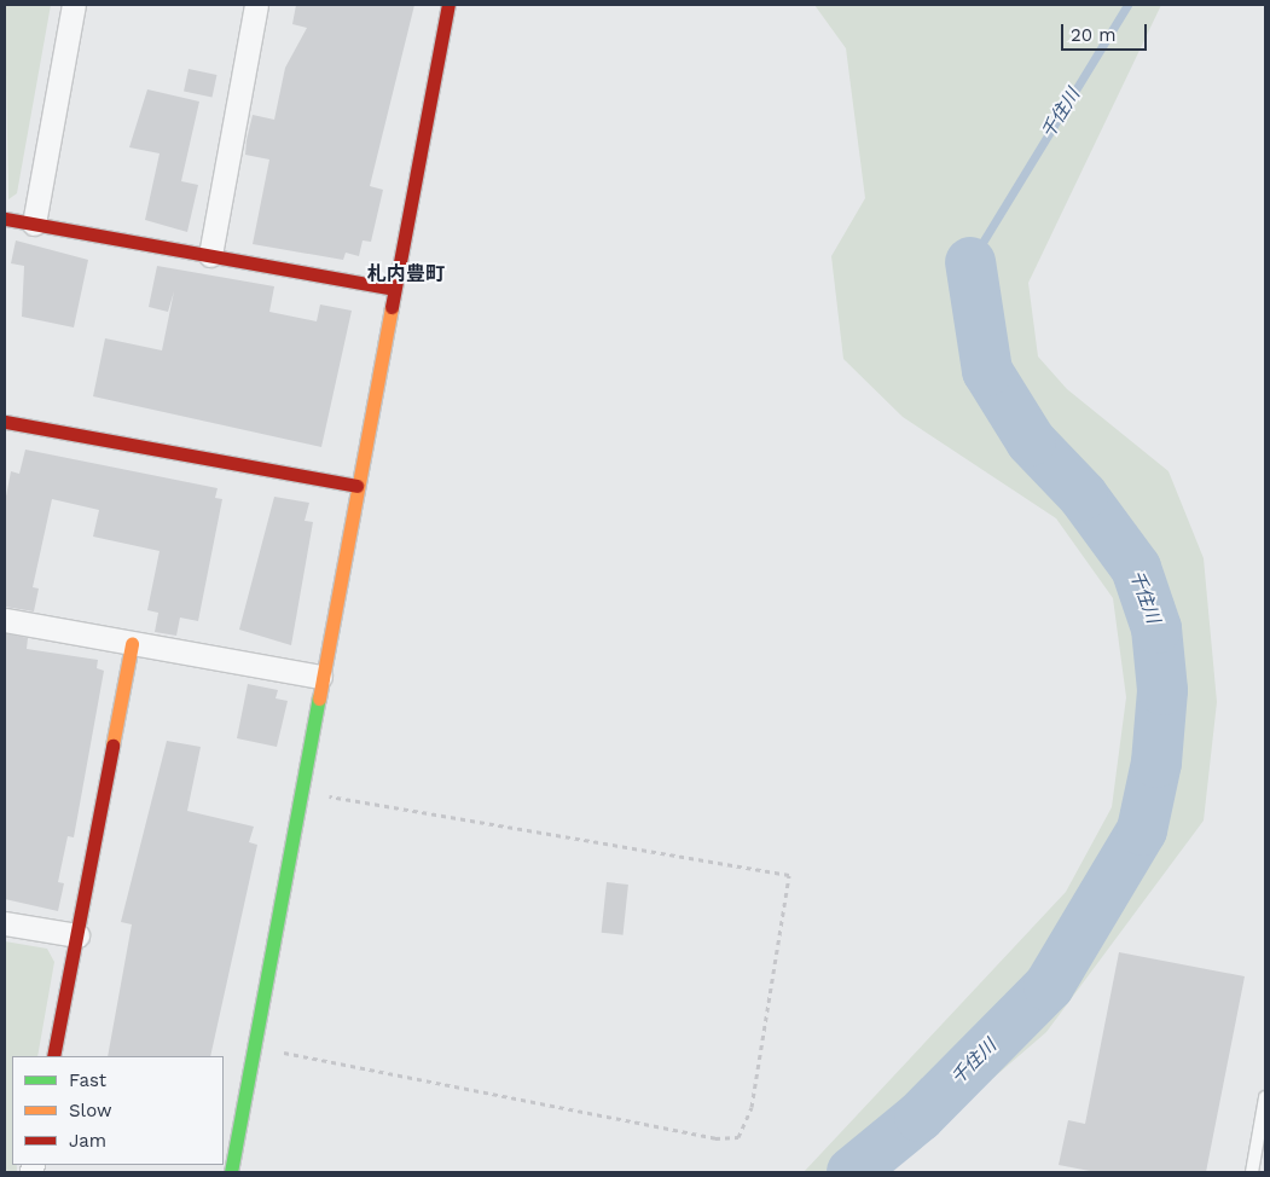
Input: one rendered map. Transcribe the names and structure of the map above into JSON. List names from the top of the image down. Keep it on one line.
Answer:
{"districts":["札内豊町"],"water":["千住川"],"legend":["Fast","Slow","Jam"],"scale_bar":"20 m"}
